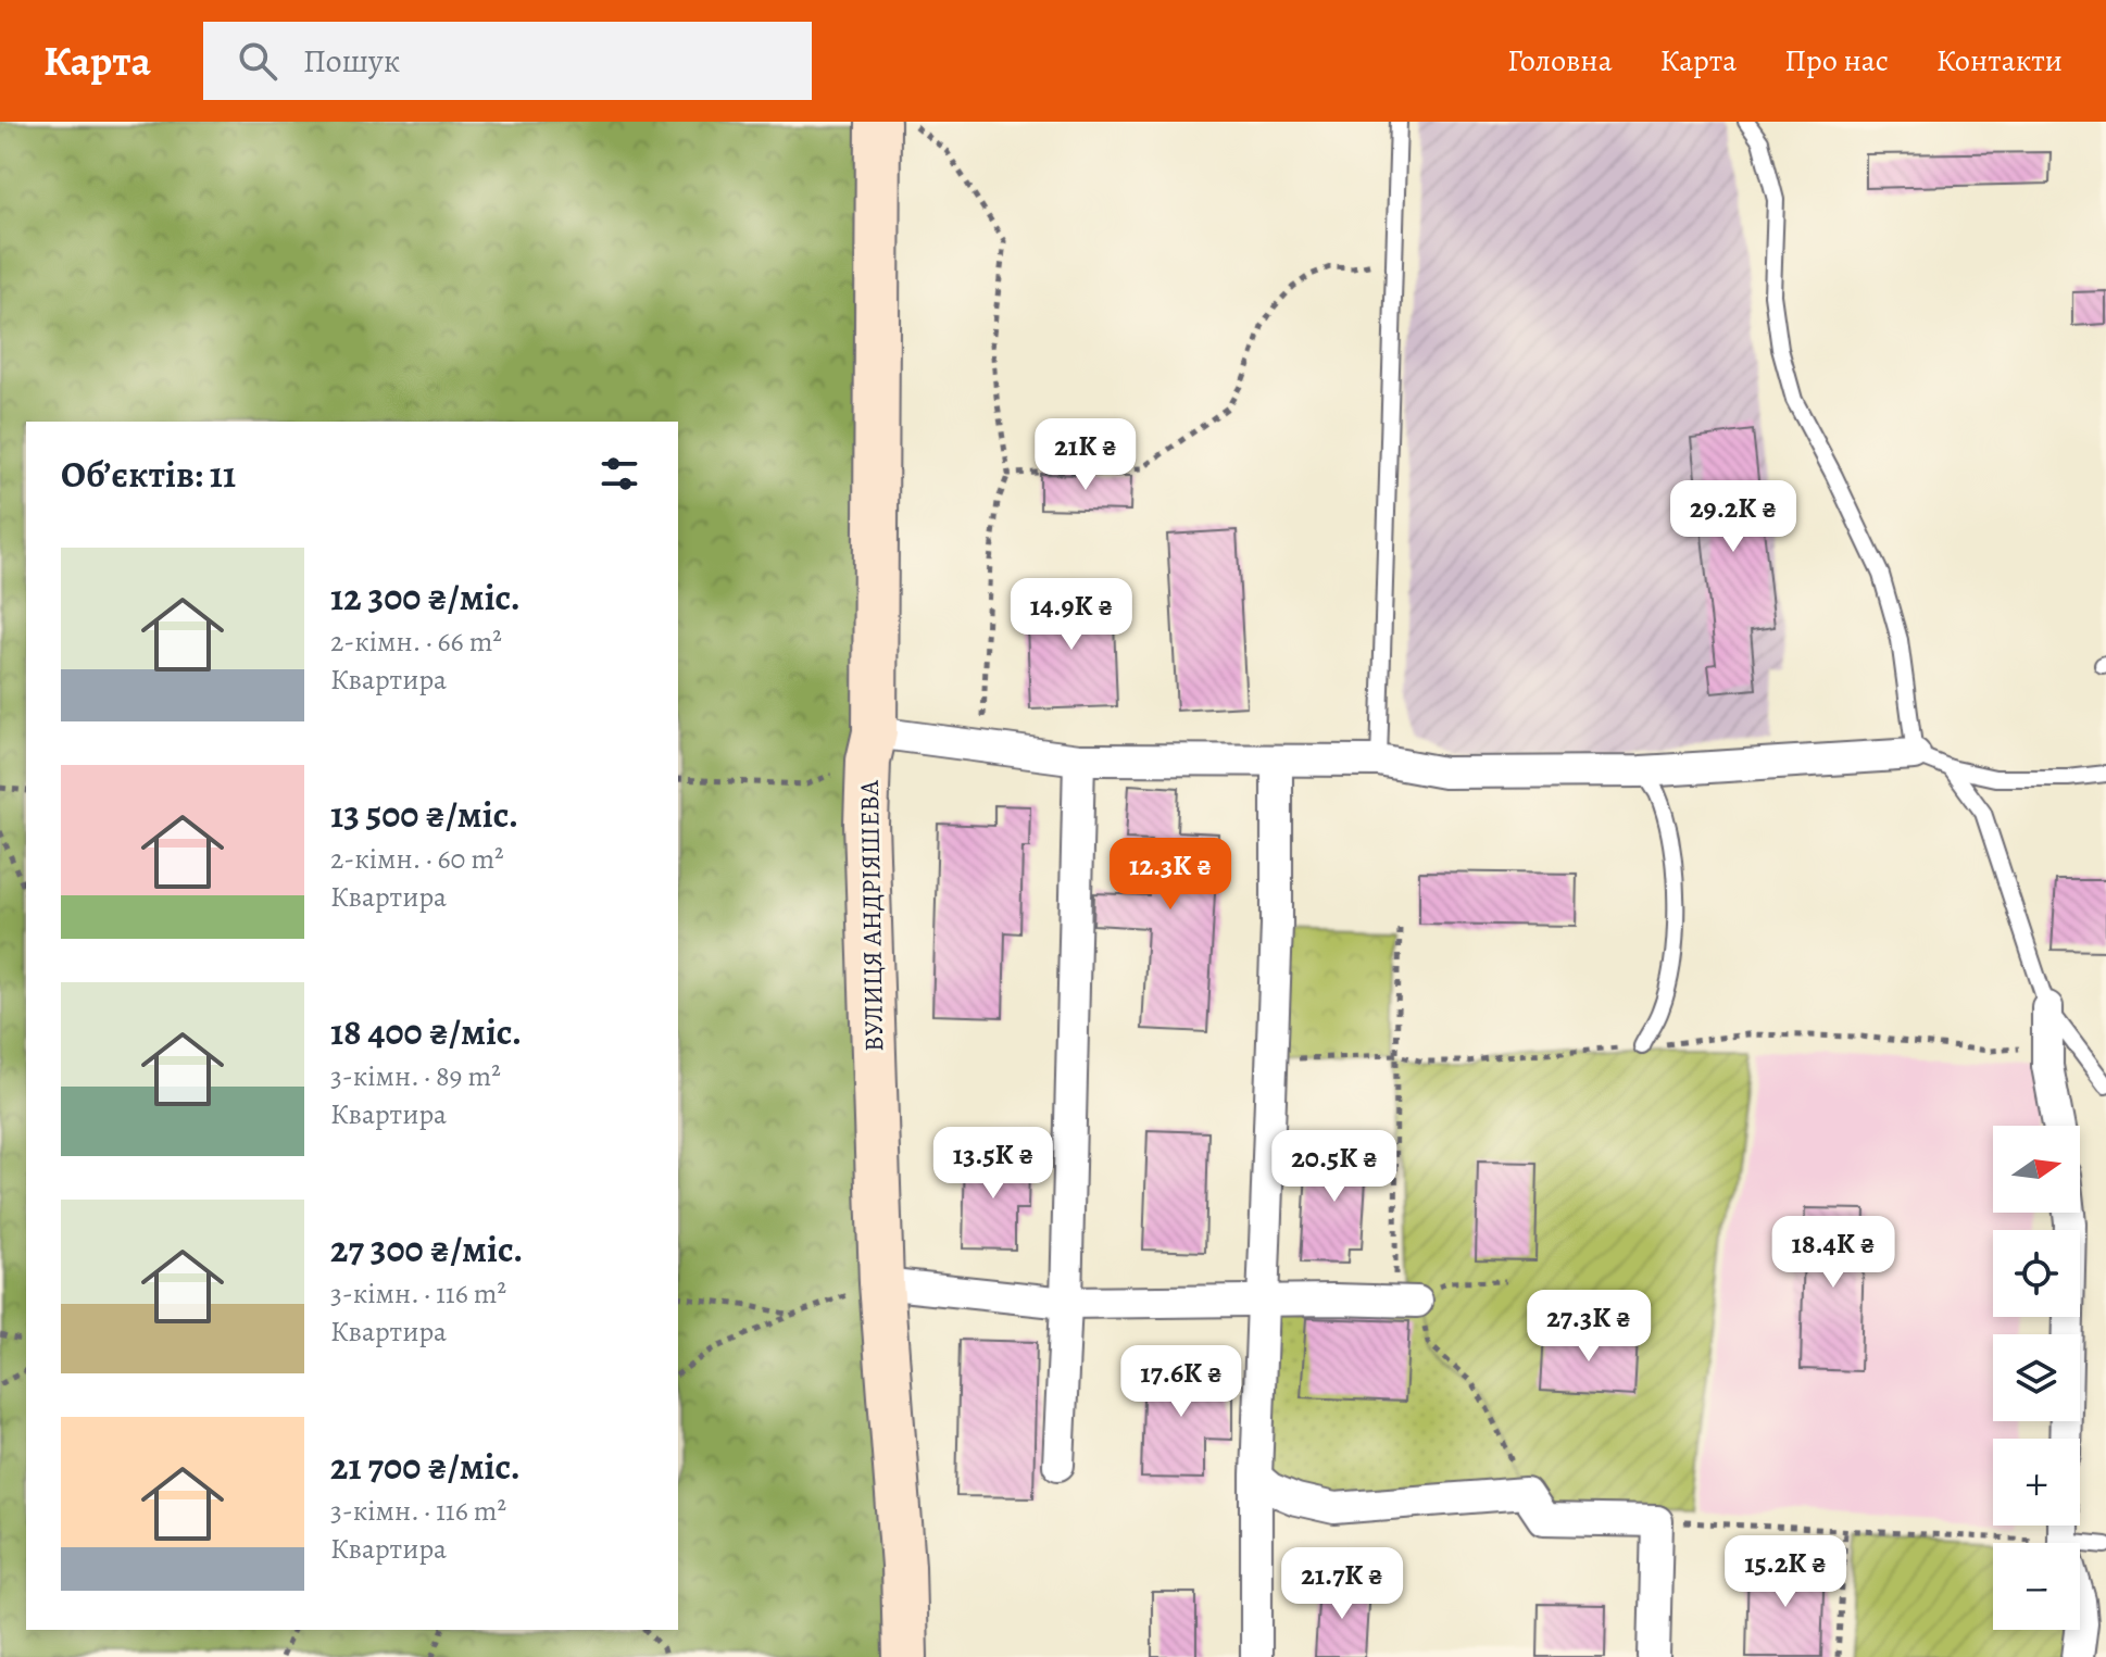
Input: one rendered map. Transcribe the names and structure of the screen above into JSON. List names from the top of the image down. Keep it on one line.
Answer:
{"streets":{"street":["ВУЛИЦЯ АНДРІЯШЕВА"]},"north":"right","page":{"header":"Карта","search":"Пошук","nav":["Головна","Карта","Про нас","Контакти"],"price":["21K ₴","29.2K ₴","14.9K ₴","12.3K ₴","13.5K ₴","20.5K ₴","18.4K ₴","27.3K ₴","17.6K ₴","15.2K ₴","21.7K ₴"],"heading":"Об’єктів: 11","list":[{"name":"12 300 ₴/міс.","note":"2-кімн. · 66 m² · Квартира"},{"name":"13 500 ₴/міс.","note":"2-кімн. · 60 m² · Квартира"},{"name":"18 400 ₴/міс.","note":"3-кімн. · 89 m² · Квартира"},{"name":"27 300 ₴/міс.","note":"3-кімн. · 116 m² · Квартира"},{"name":"21 700 ₴/міс.","note":"3-кімн. · 116 m² · Квартира"}],"map_buttons":["+","−"]}}
